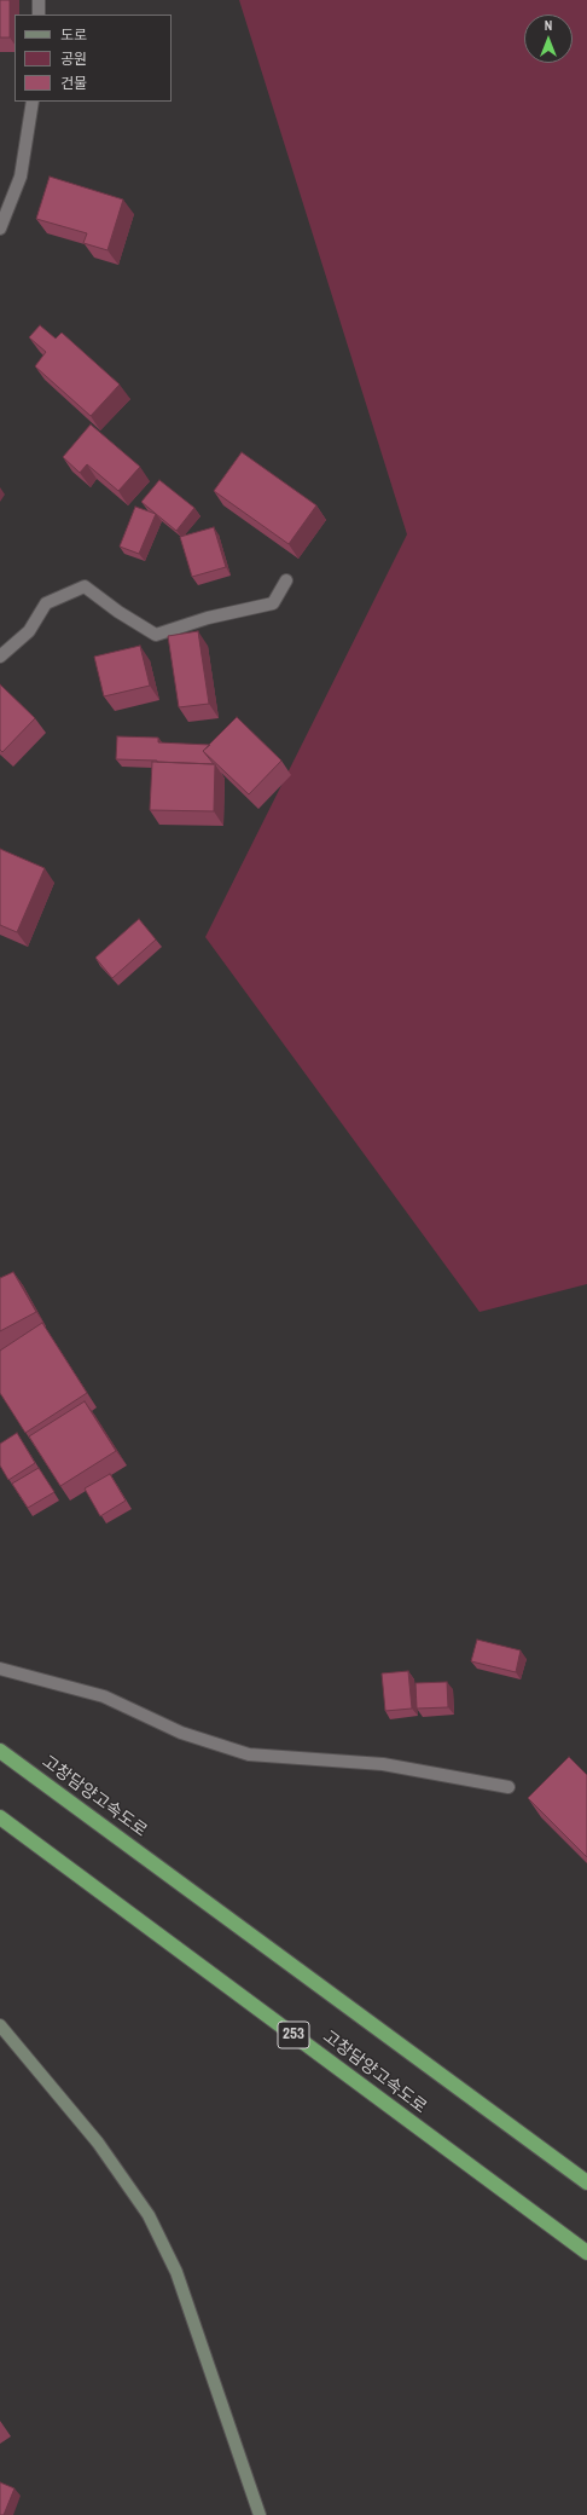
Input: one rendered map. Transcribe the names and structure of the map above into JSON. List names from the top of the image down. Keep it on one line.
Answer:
{"streets":{"highway":["고창담양고속도로","253"]},"legend":["도로","공원","건물"],"north":"top"}
